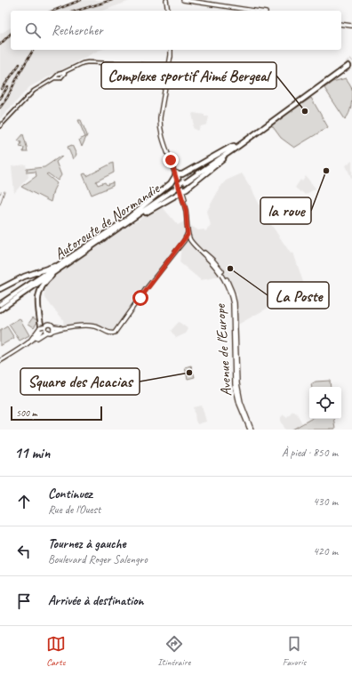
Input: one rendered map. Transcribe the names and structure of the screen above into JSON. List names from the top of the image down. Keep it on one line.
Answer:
{"streets":{"highway":["Autoroute de Normandie"],"main road":["Avenue de l'Europe"]},"places":["Complexe sportif Aimé Bergeal","la roue","La Poste","Square des Acacias"],"scale_bar":"500 m","page":{"search":"Rechercher","scale":"500 m","heading":["11 min","À pied · 850 m"],"list":[["Continuez","Rue de l'Ouest","430 m"],["Tournez à gauche","Boulevard Roger Salengro","420 m"],"Arrivée à destination"],"nav":["Carte","Itinéraire","Favoris"]}}
